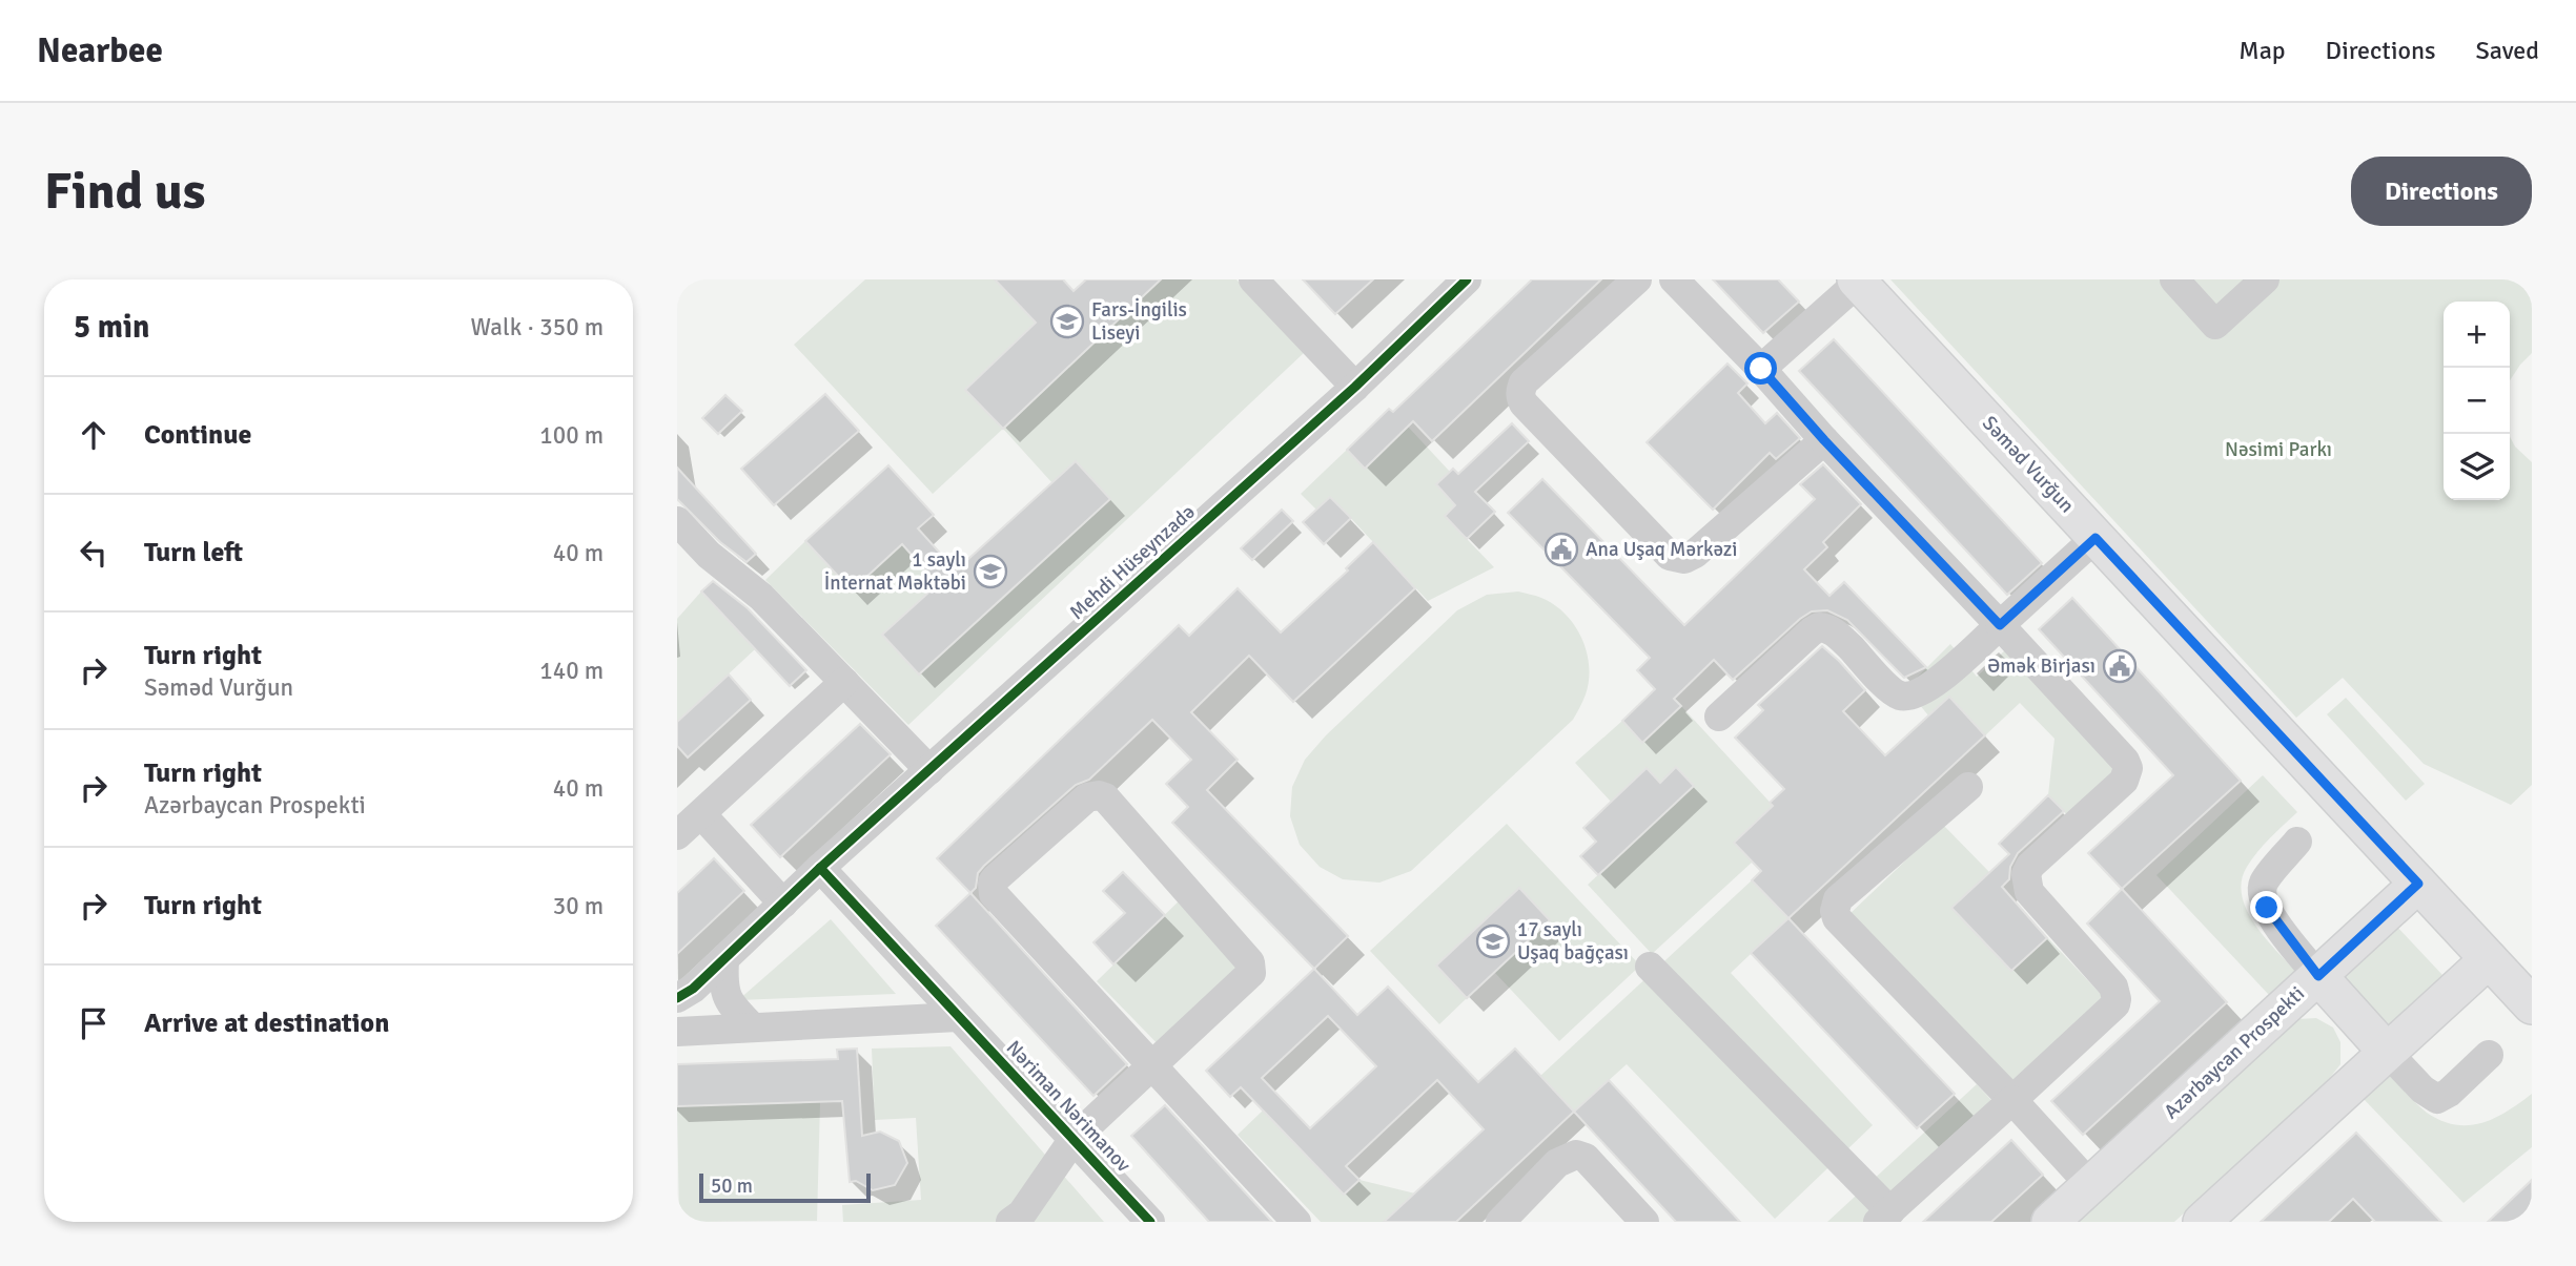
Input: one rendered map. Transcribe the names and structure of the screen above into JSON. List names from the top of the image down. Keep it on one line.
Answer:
{"streets":{"main road":["Səməd Vurğun","Azərbaycan Prospekti"],"street":["Mehdi Hüseynzadə","Nəriman Nərimanov"]},"crossings":[["Səməd Vurğun","Azərbaycan Prospekti"],["Mehdi Hüseynzadə","Nəriman Nərimanov"]],"parks":["Nəsimi Parkı"],"places":{"school or university":["Fars-İngilis Liseyi","1 saylı İnternat Məktəbi","17 saylı Uşaq bağçası"],"public building":["Ana Uşaq Mərkəzi","Əmək Birjası"]},"scale_bar":"50 m","page":{"header":"Nearbee","nav":["Map","Directions","Saved"],"buttons":"Directions","title":"Find us","heading":["5 min","Walk · 350 m"],"map_buttons":["+","−"],"list":[["Continue","100 m"],["Turn left","40 m"],["Turn right","Səməd Vurğun","140 m"],["Turn right","Azərbaycan Prospekti","40 m"],["Turn right","30 m"],"Arrive at destination"],"scale":"50 m"}}
